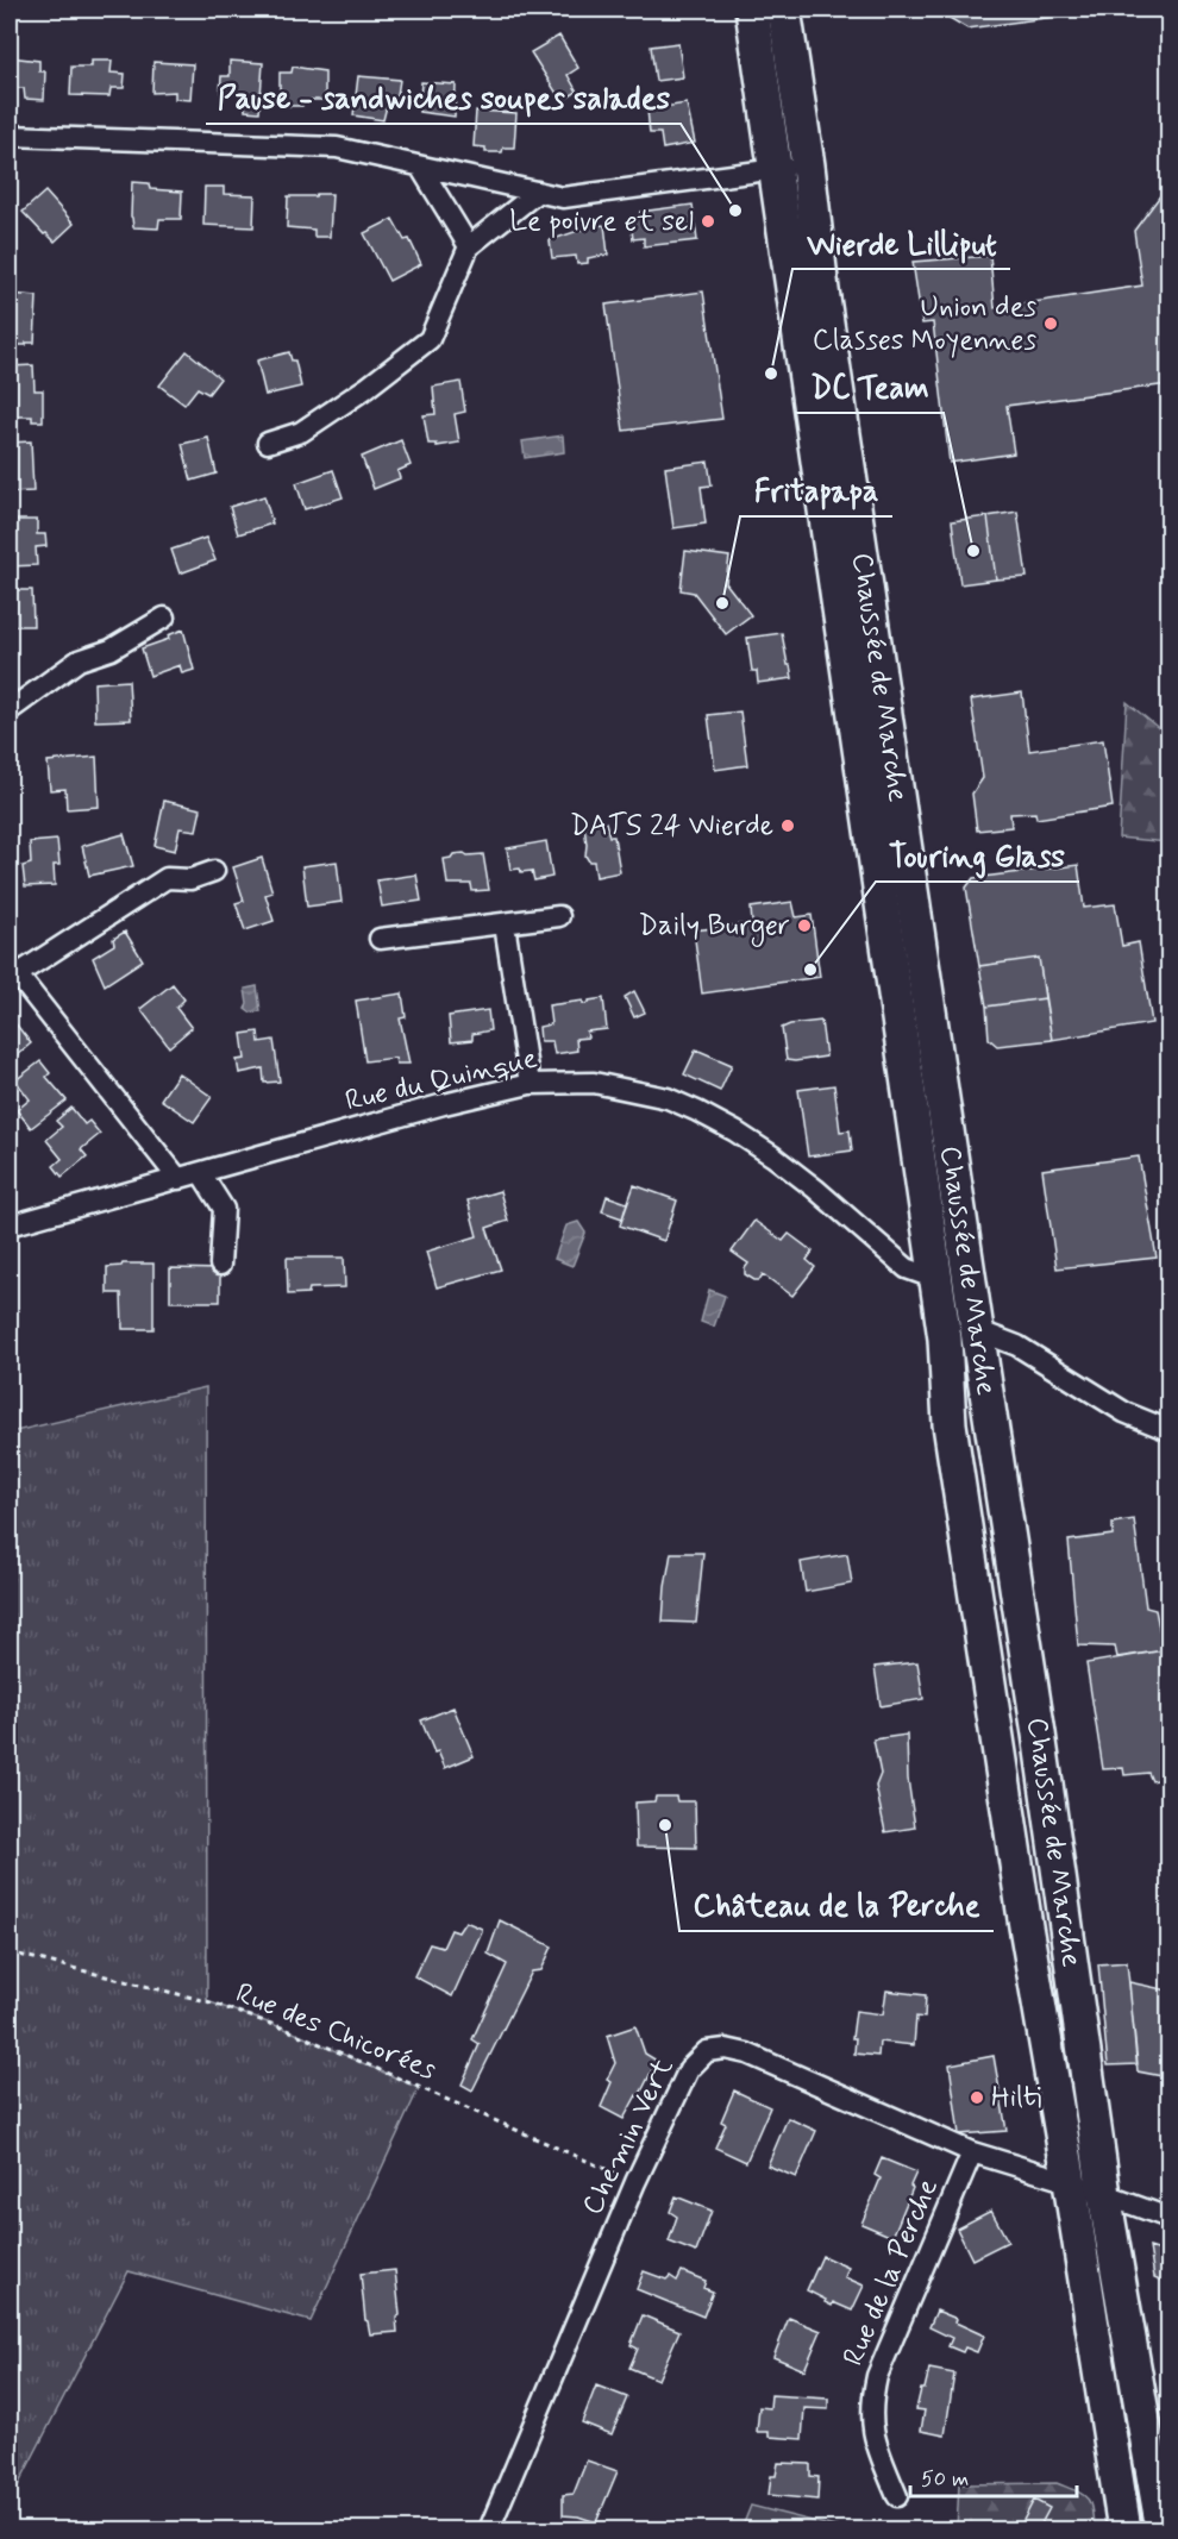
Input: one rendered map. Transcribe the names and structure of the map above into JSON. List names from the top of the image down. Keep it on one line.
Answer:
{"streets":{"main road":["Chaussée de Marche"],"street":["Rue du Quinque","Chemin Vert","Rue de la Perche"],"path":["Rue des Chicorées"]},"crossings":[["Chaussée de Marche","Rue du Quinque"],["Chaussée de Marche","Chemin Vert"],["Rue des Chicorées","Chemin Vert"],["Chemin Vert","Rue de la Perche"]],"places":["Pause - sandwiches soupes salades","Le poivre et sel","Union des Classes Moyennes","Wierde Lilliput","DC Team","Fritapapa","DATS 24 Wierde","Daily Burger","Touring Glass","Château de la Perche","Hilti"],"scale_bar":"50 m"}
